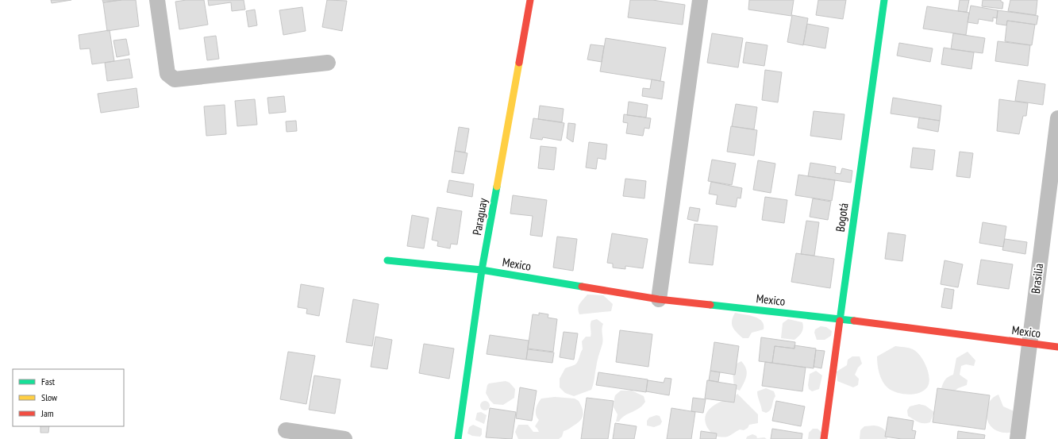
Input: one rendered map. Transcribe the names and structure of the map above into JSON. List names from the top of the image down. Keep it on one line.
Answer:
{"streets":{"street":["Paraguay","Bogotá","Mexico","Brasilia"]},"crossings":[["Paraguay","Mexico"],["Bogotá","Mexico"],["Mexico","Brasilia"]],"legend":["Fast","Slow","Jam"]}
